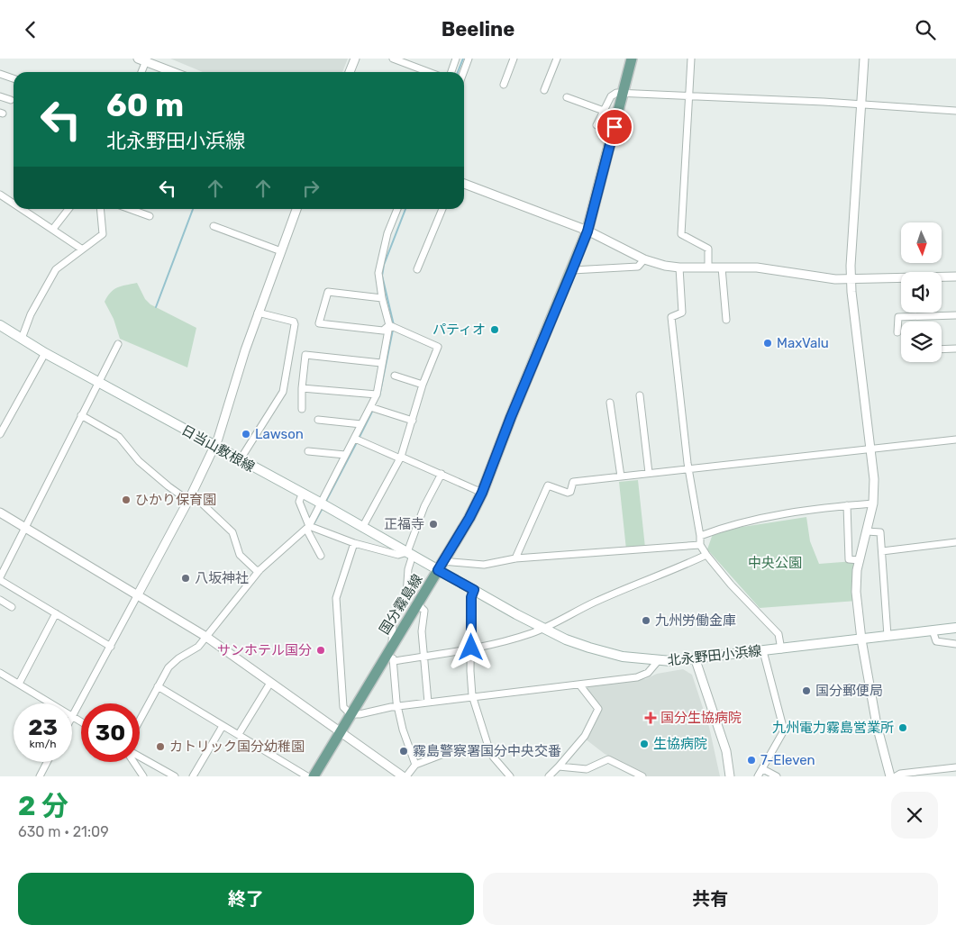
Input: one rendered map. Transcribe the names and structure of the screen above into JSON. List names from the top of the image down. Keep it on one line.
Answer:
{"streets":{"main road":["日当山敷根線","国分霧島線","北永野田小浜線"]},"crossings":[["日当山敷根線","国分霧島線"],["日当山敷根線","北永野田小浜線"],["国分霧島線","北永野田小浜線"]],"parks":["中央公園"],"places":{"other":["パティオ","MaxValu","Lawson","ひかり保育園","正福寺","八坂神社","九州労働金庫","サンホテル国分","国分郵便局","九州電力霧島営業所","生協病院","カトリック国分幼稚園","霧島警察署国分中央交番","7-Eleven"],"health":["国分生協病院"]},"north":"bottom","page":{"header":"Beeline","turn":["60 m","北永野田小浜線"],"speed":"23 km/h","limit":"30","heading":["2 分","630 m · 21:09"],"buttons":["終了","共有"]}}
